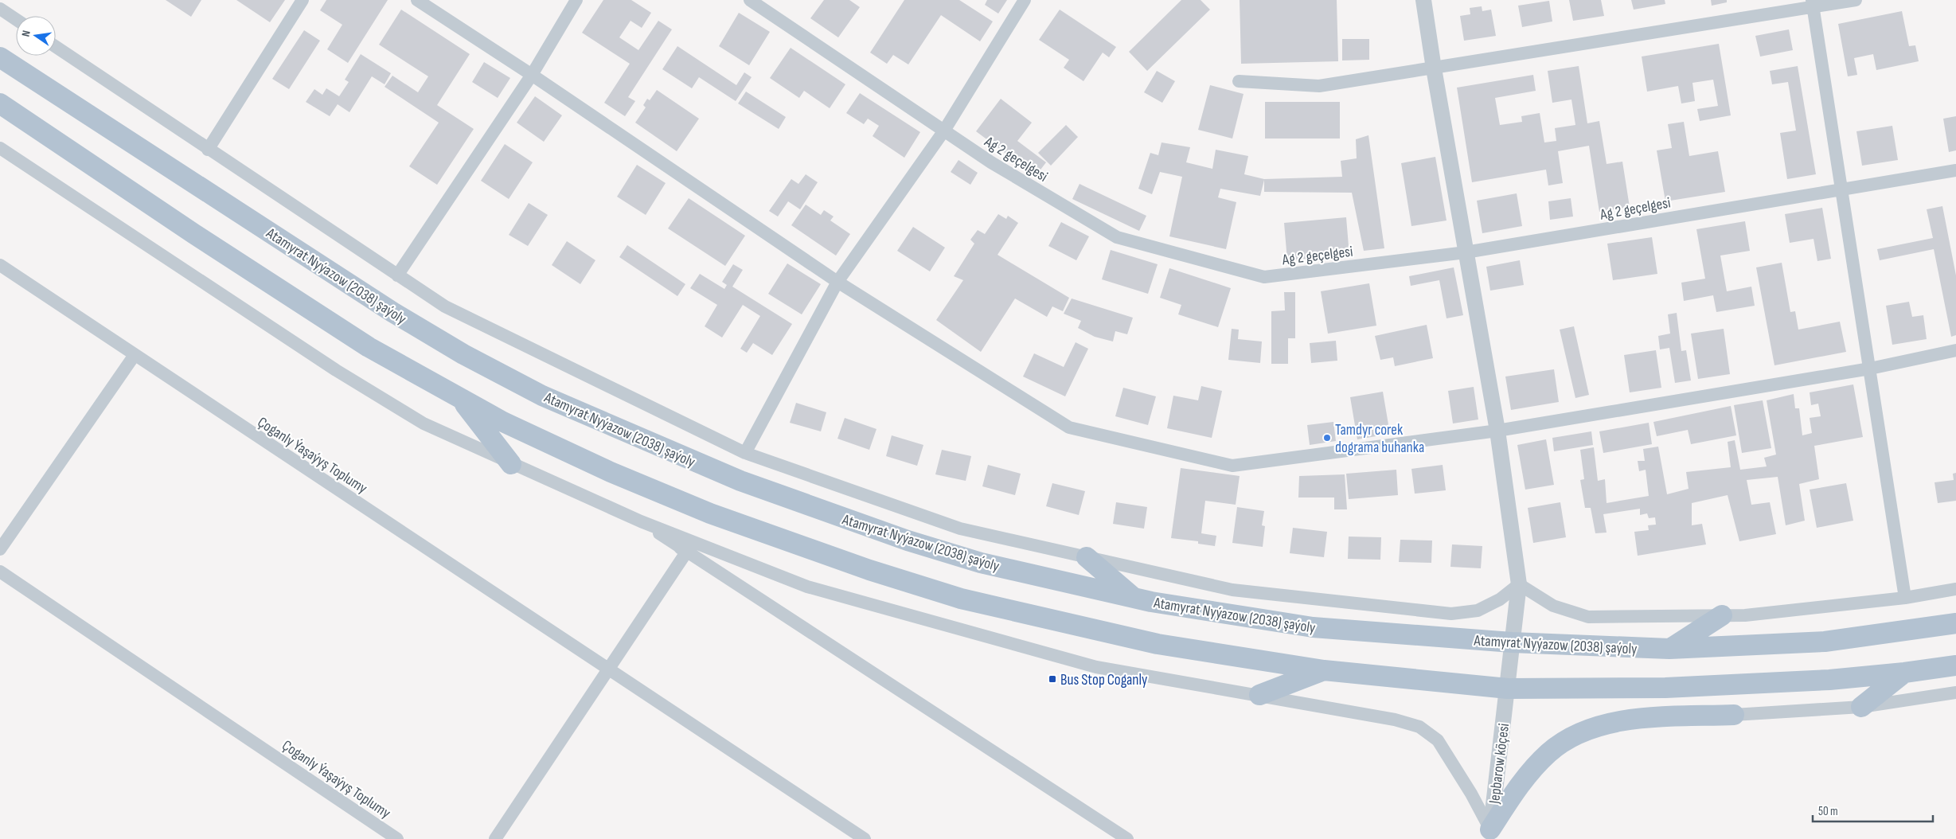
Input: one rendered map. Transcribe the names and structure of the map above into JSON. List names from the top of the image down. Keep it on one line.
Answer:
{"streets":{"main road":["Atamyrat Nyýazow (2038) şaýoly"],"street":["Ag 2 geçelgesi","Çoganly Ýaşaýyş Toplumy","Jepbarow köçesi"]},"crossings":[["Ag 2 geçelgesi","Jepbarow köçesi"],["Atamyrat Nyýazow (2038) şaýoly","Jepbarow köçesi"]],"places":{"other":["Tamdyr corek dograma buhanka"],"transit":["Bus Stop Coganly"]},"scale_bar":"50 m","north":"left"}
